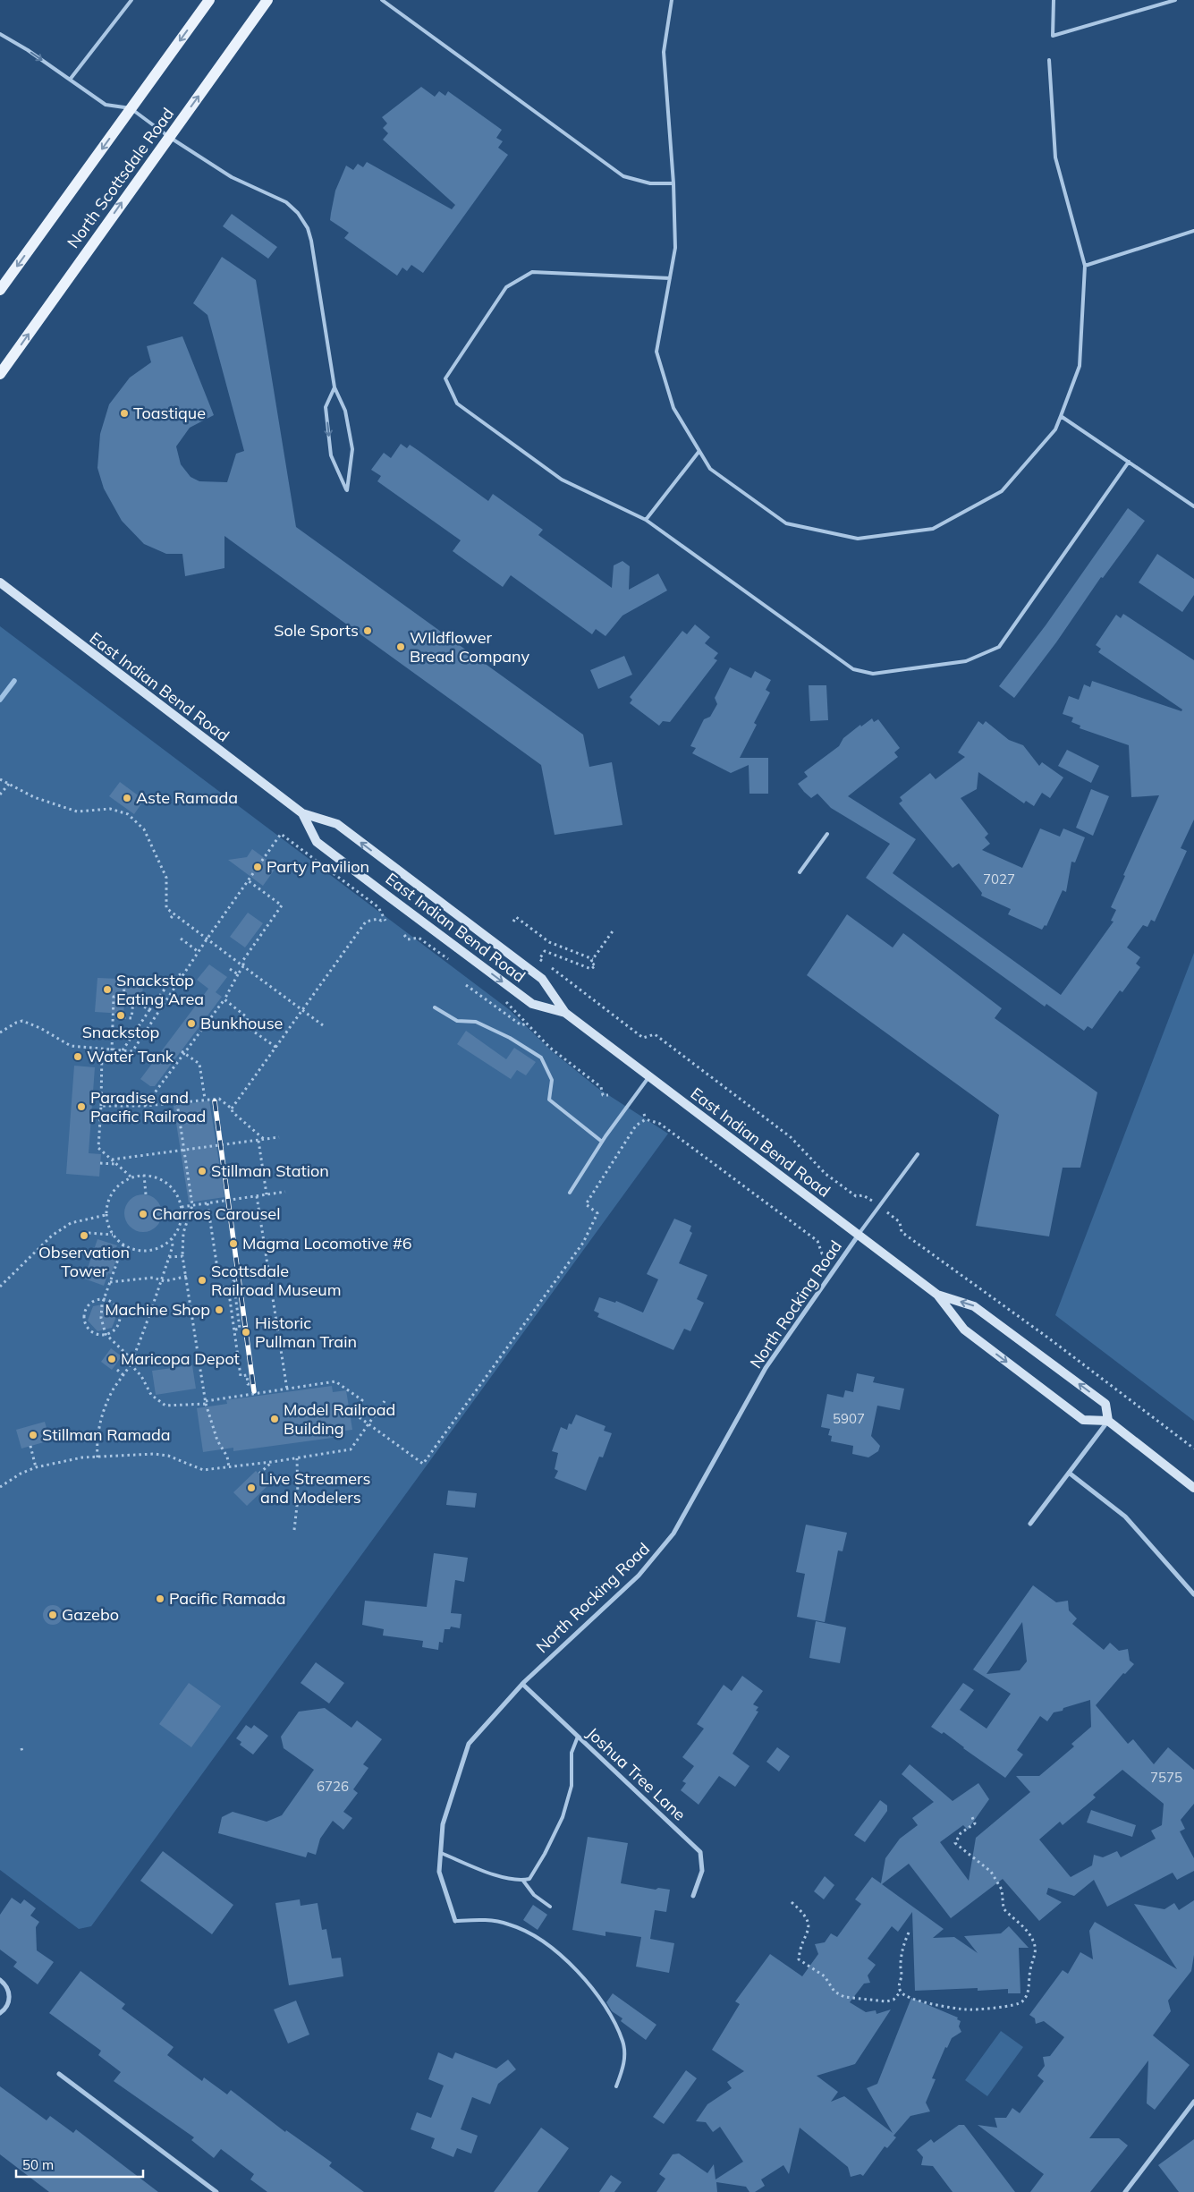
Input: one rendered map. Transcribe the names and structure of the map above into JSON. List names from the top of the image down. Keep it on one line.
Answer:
{"streets":{"main road":["North Scottsdale Road","East Indian Bend Road"],"street":["North Rocking Road","Joshua Tree Lane"]},"crossings":[["East Indian Bend Road","North Rocking Road"],["North Rocking Road","Joshua Tree Lane"]],"places":["Toastique","Sole Sports","WIldflower Bread Company","Aste Ramada","Party Pavilion","Snackstop Eating Area","Snackstop","Bunkhouse","Water Tank","Paradise and Pacific Railroad","Stillman Station","Charros Carousel","Observation Tower","Magma Locomotive #6","Scottsdale Railroad Museum","Machine Shop","Historic Pullman Train","Maricopa Depot","Model Railroad Building","Stillman Ramada","Live Streamers and Modelers","Pacific Ramada","Gazebo"],"house_numbers":["7027","5907","7575","6726"],"scale_bar":"50 m"}
